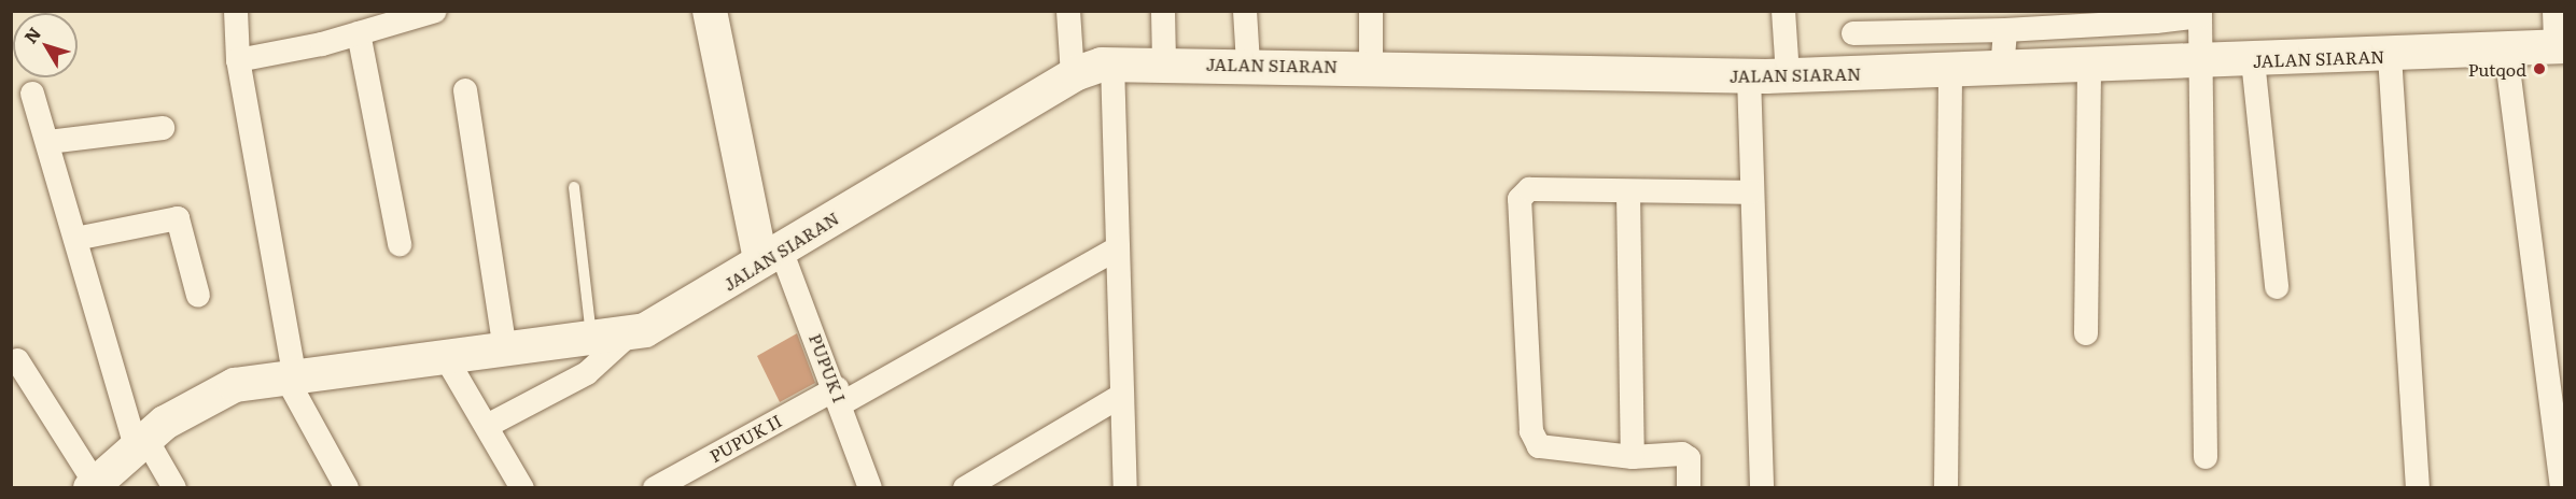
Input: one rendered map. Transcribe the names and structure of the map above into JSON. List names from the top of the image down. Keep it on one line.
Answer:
{"streets":{"street":["JALAN SIARAN","PUPUK I","PUPUK II"]},"crossings":[["JALAN SIARAN","PUPUK I"],["PUPUK I","PUPUK II"]],"places":["Putqod"],"north":"top left"}
